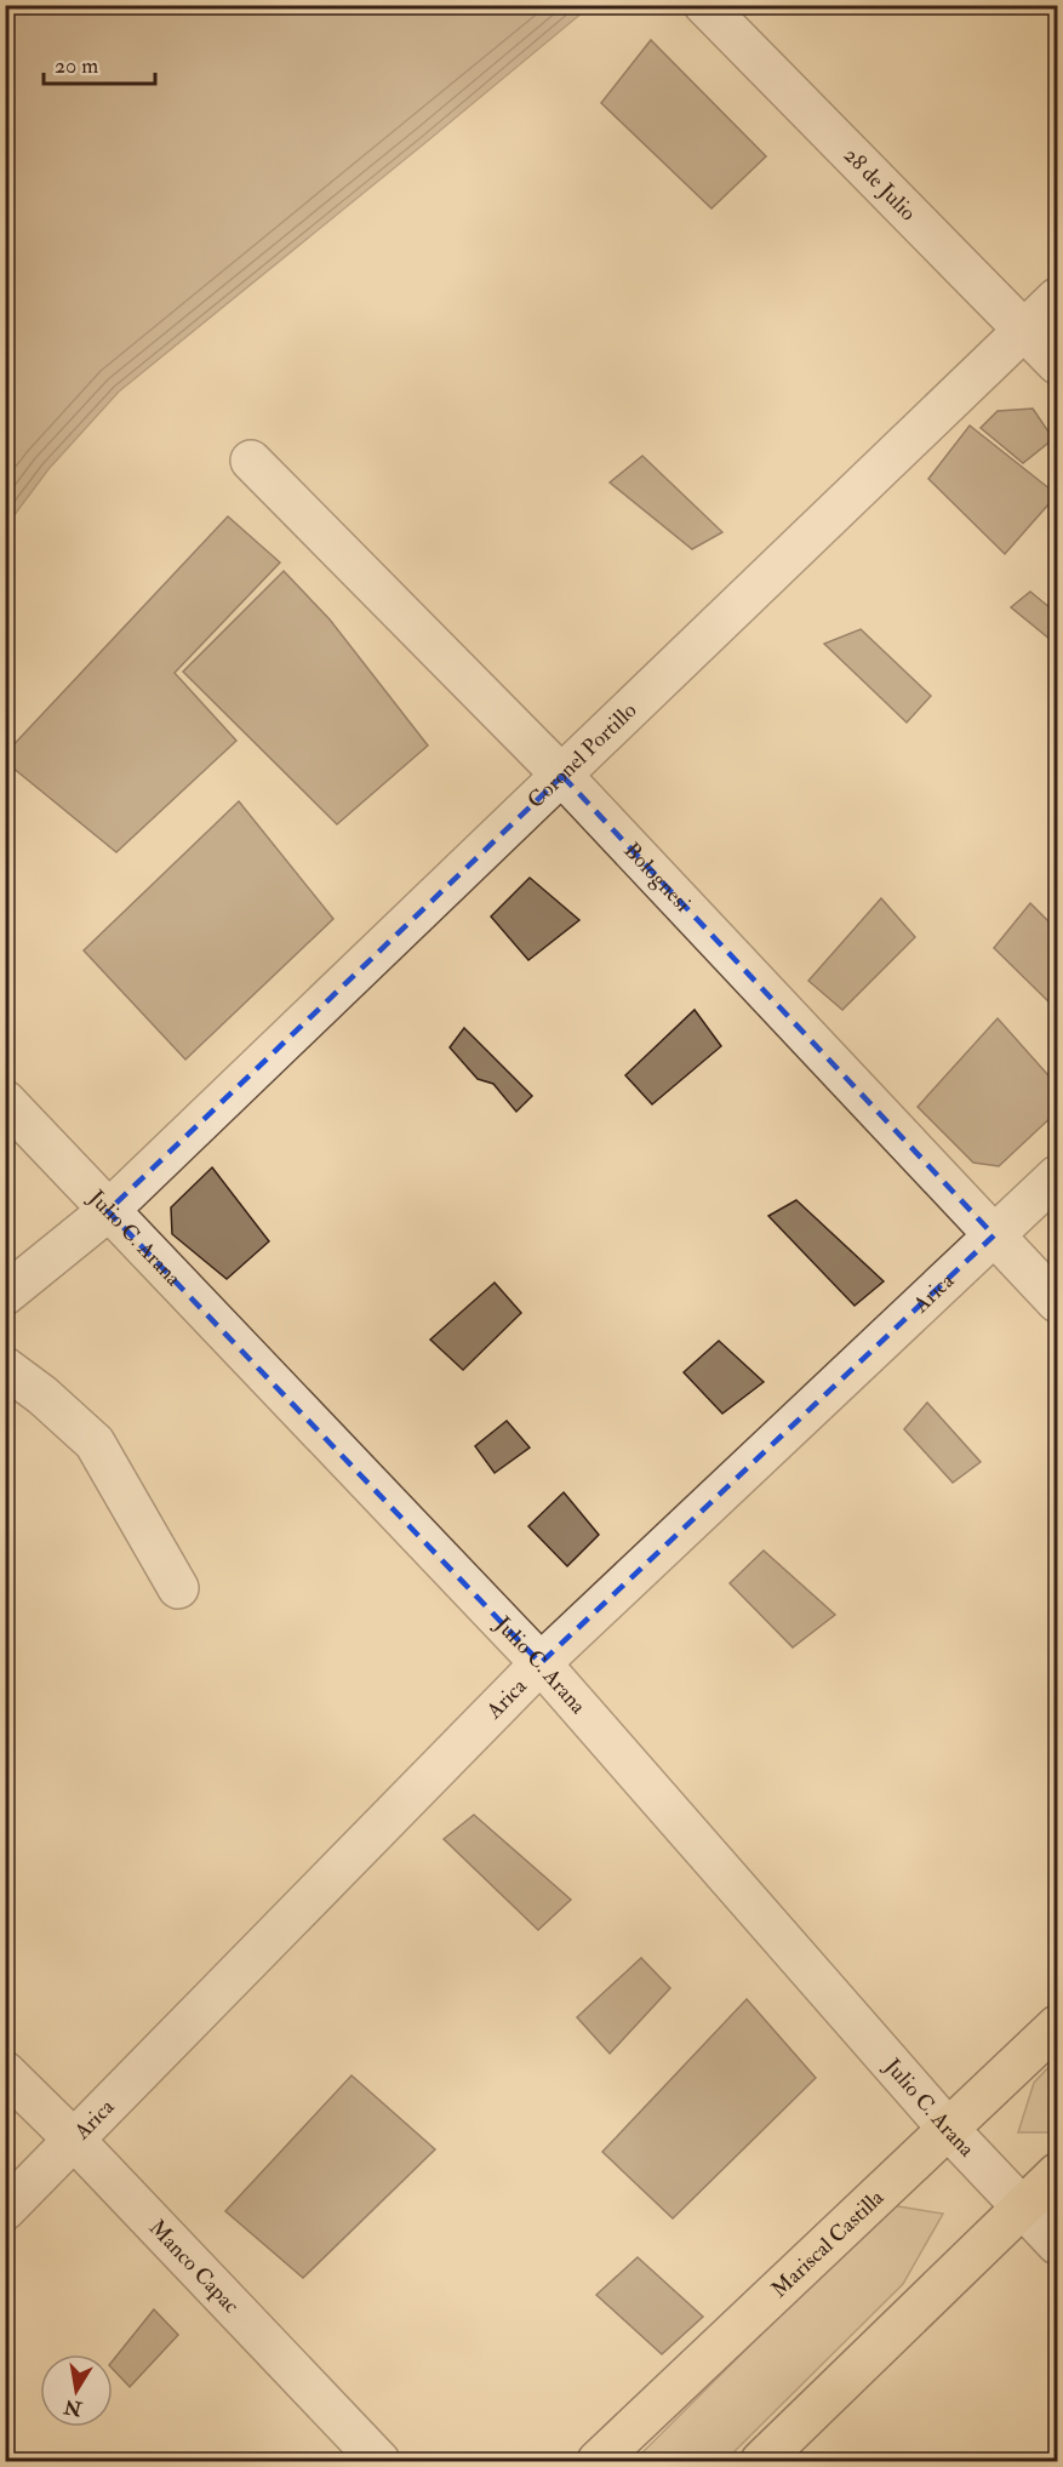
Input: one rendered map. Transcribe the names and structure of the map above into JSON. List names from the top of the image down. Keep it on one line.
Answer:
{"streets":{"main road":["Mariscal Castilla"],"street":["28 de Julio","Coronel Portillo","Bolognesi","Julio C. Arana","Arica","Manco Capac"]},"crossings":[["28 de Julio","Coronel Portillo"],["Coronel Portillo","Bolognesi"],["Coronel Portillo","Julio C. Arana"],["Bolognesi","Arica"],["Julio C. Arana","Arica"],["Julio C. Arana","Mariscal Castilla"],["Arica","Manco Capac"]],"scale_bar":"20 m","north":"bottom"}
